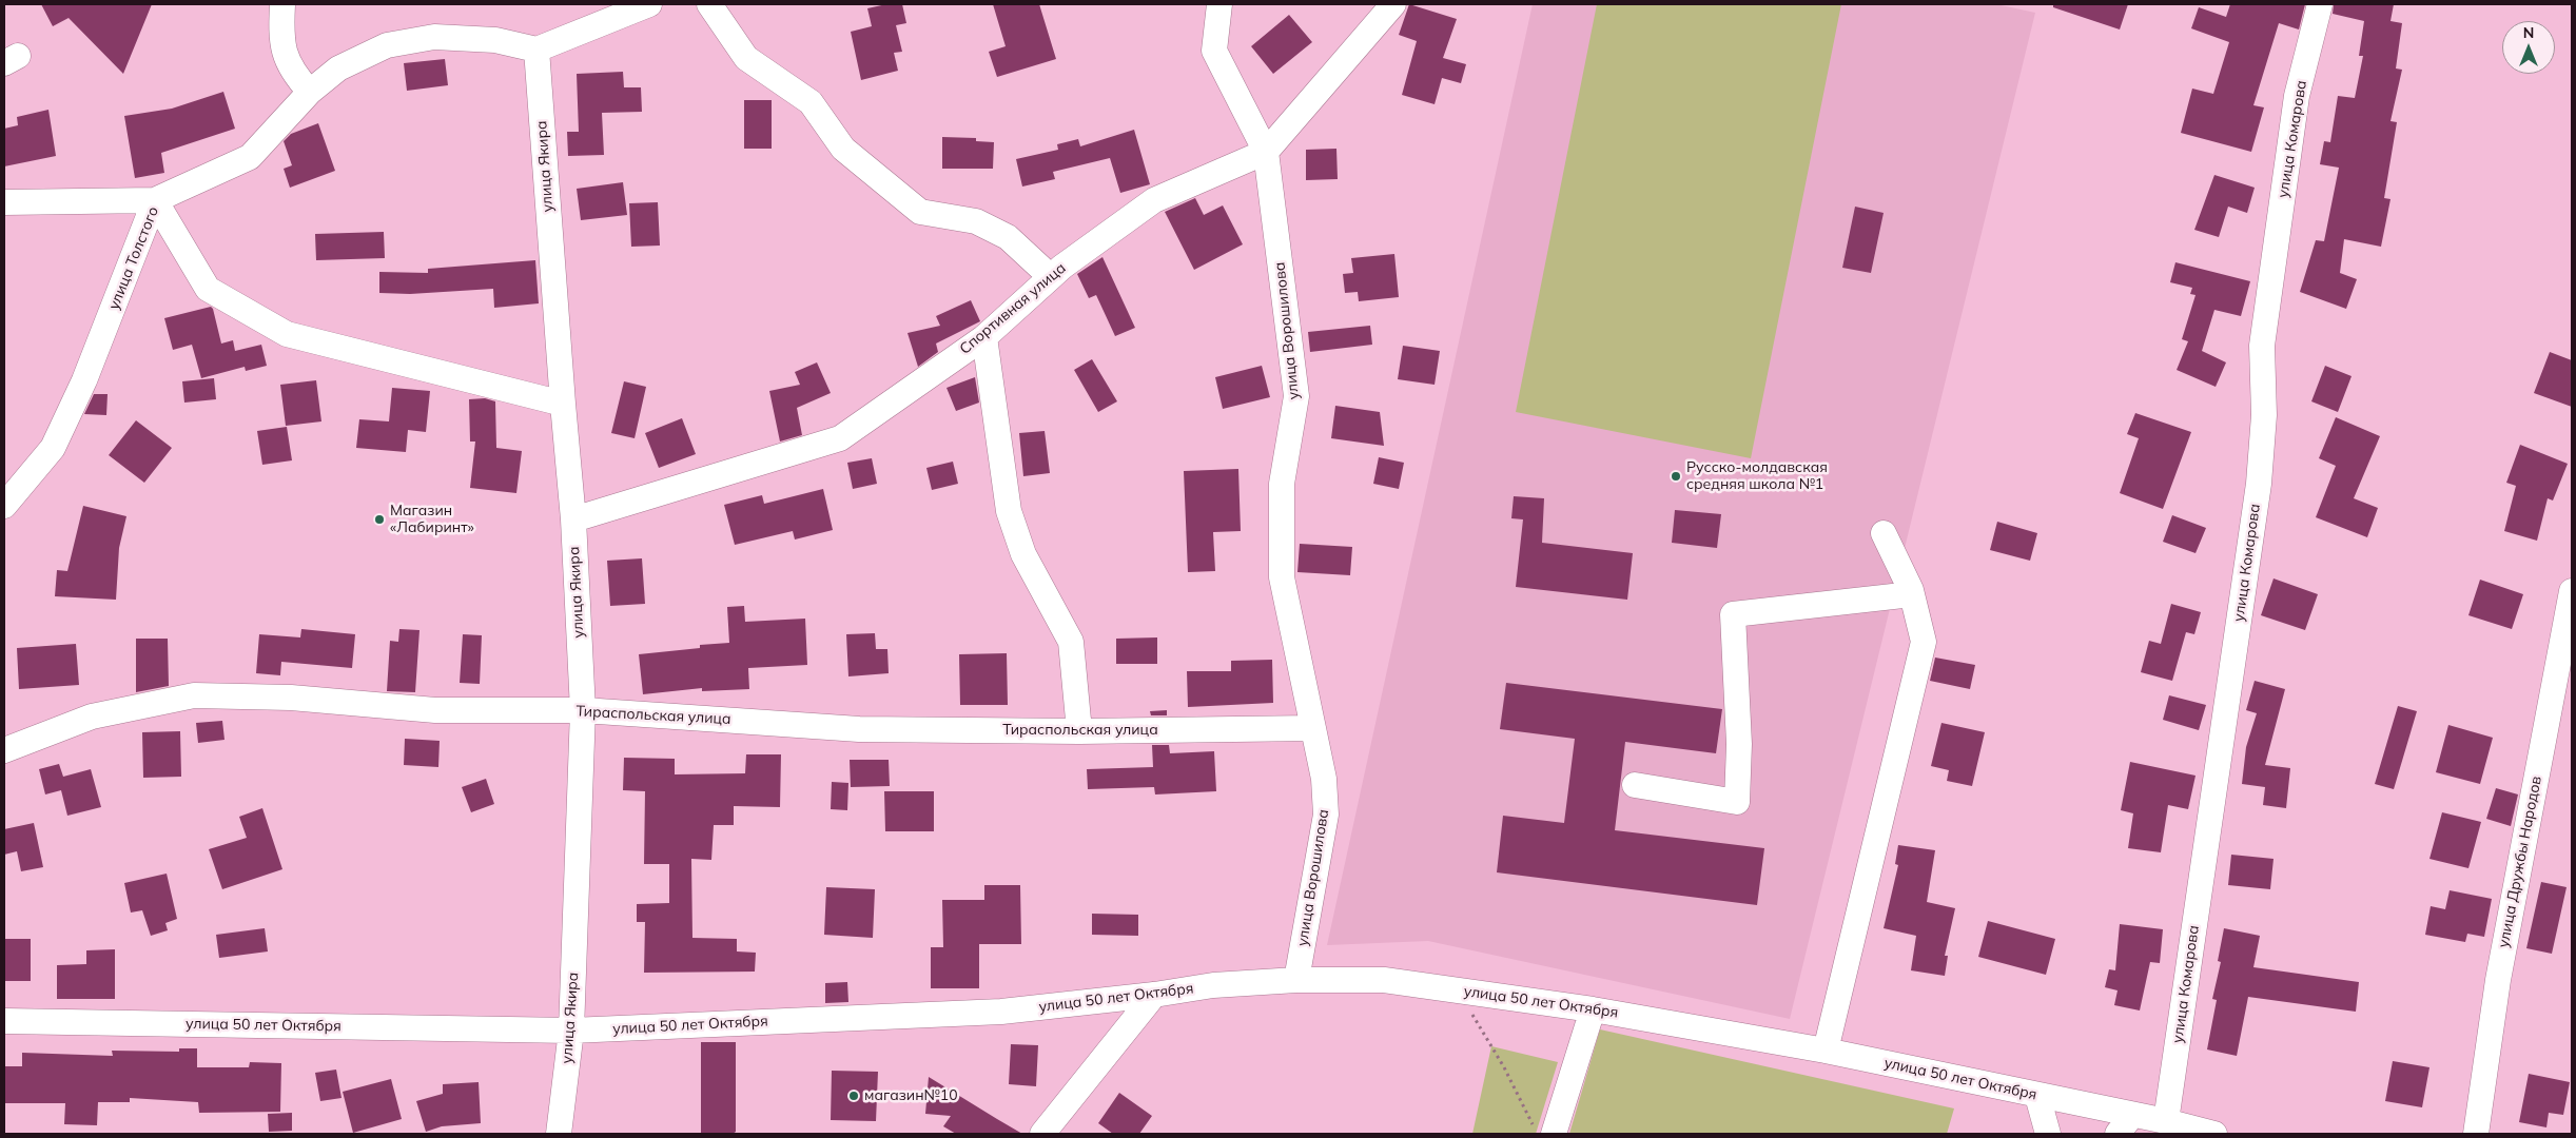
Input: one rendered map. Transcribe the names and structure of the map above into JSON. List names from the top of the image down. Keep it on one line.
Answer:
{"streets":{"street":["улица Комарова","улица Якира","улица Толстого","Спортивная улица","улица Ворошилова","Тираспольская улица","улица Дружбы Народов","улица 50 лет Октября"]},"crossings":[["улица Комарова","улица 50 лет Октября"],["улица Якира","улица Толстого"],["улица Якира","Спортивная улица"],["улица Якира","Тираспольская улица"],["улица Якира","улица 50 лет Октября"],["Спортивная улица","улица Ворошилова"],["улица Ворошилова","Тираспольская улица"],["улица Ворошилова","улица 50 лет Октября"]],"places":["Русско-молдавская средняя школа №1","Магазин «Лабиринт»","магазин№10"],"north":"top"}
